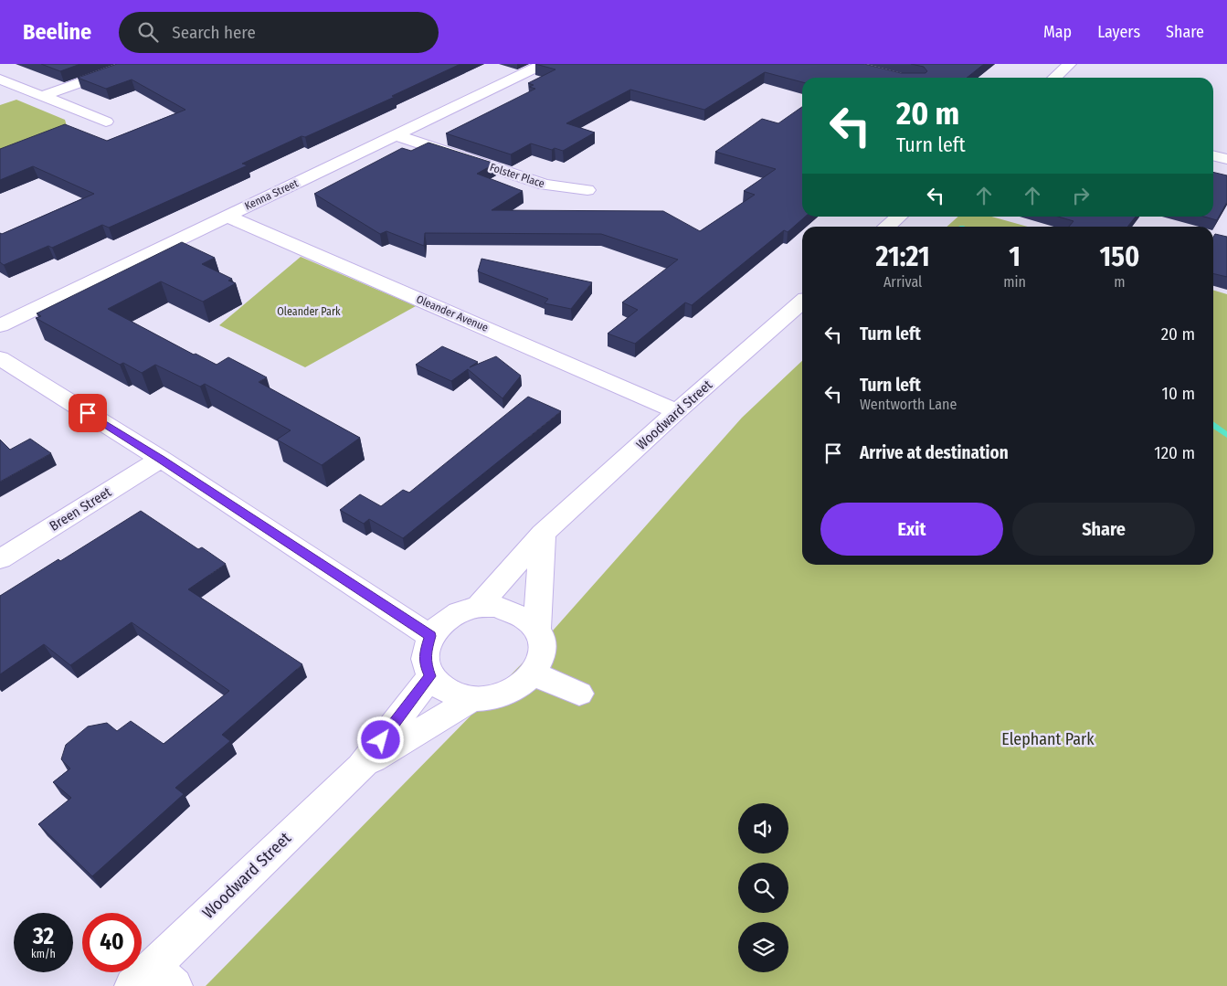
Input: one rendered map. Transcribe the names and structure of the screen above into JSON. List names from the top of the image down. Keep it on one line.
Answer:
{"streets":{"street":["Folster Place","Kenna Street","Oleander Avenue","Woodward Street","Breen Street"]},"crossings":[["Folster Place","Kenna Street"],["Kenna Street","Oleander Avenue"],["Oleander Avenue","Woodward Street"]],"parks":["Oleander Park","Elephant Park"],"page":{"header":"Beeline","search":"Search here","nav":["Map","Layers","Share"],"turn":["20 m","Turn left"],"eta":["21:21","Arrival","1","min","150","m"],"list":[{"name":"Turn left","value":"20 m"},{"name":"Turn left","note":"Wentworth Lane","value":"10 m"},{"name":"Arrive at destination","value":"120 m"}],"buttons":["Exit","Share"],"speed":"32 km/h","limit":"40"}}
